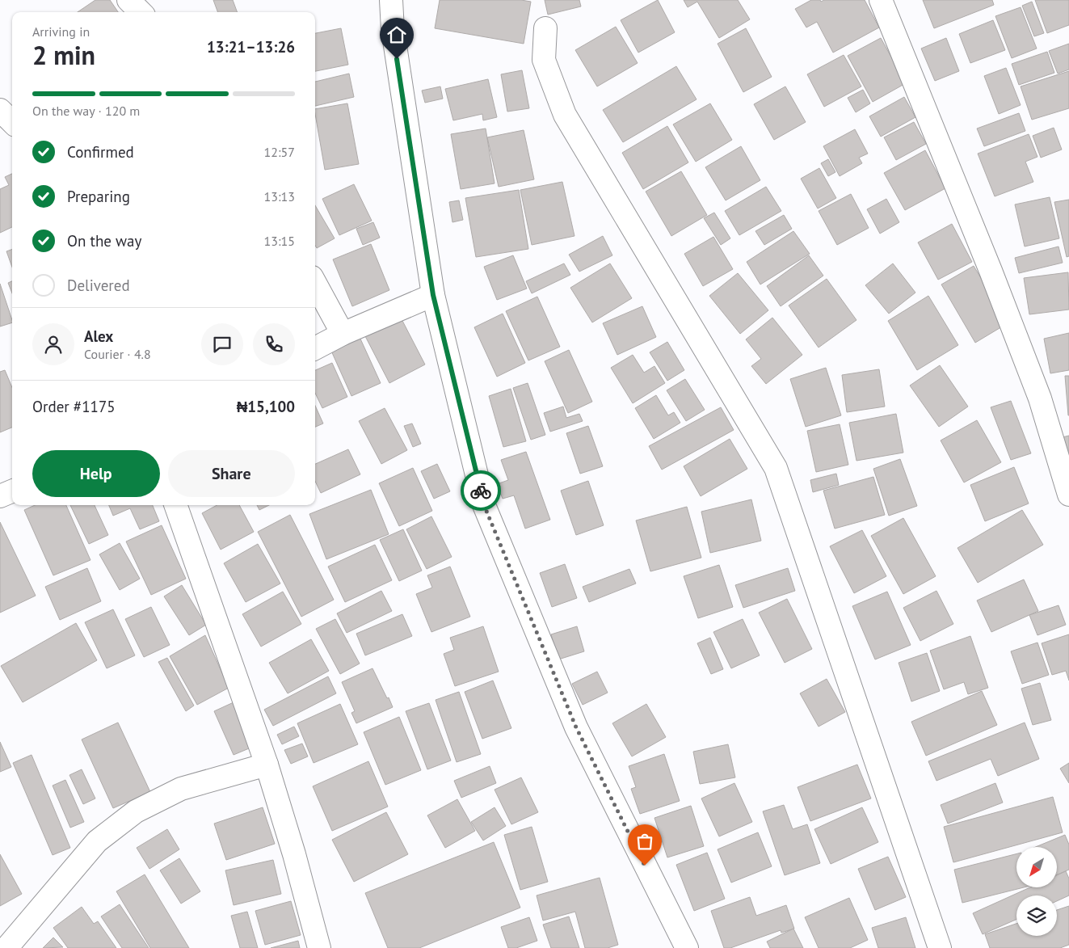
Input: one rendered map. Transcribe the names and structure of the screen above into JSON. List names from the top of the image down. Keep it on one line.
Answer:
{"north":"bottom left","page":{"heading":["2 min","Arriving in","13:21–13:26"],"panel":["Alex","Courier · 4.8","Order #1175","₦15,100"],"bar":"On the way · 120 m","list":[["Confirmed","12:57"],["Preparing","13:13"],["On the way","13:15"],"Delivered"],"buttons":["Help","Share"]}}
